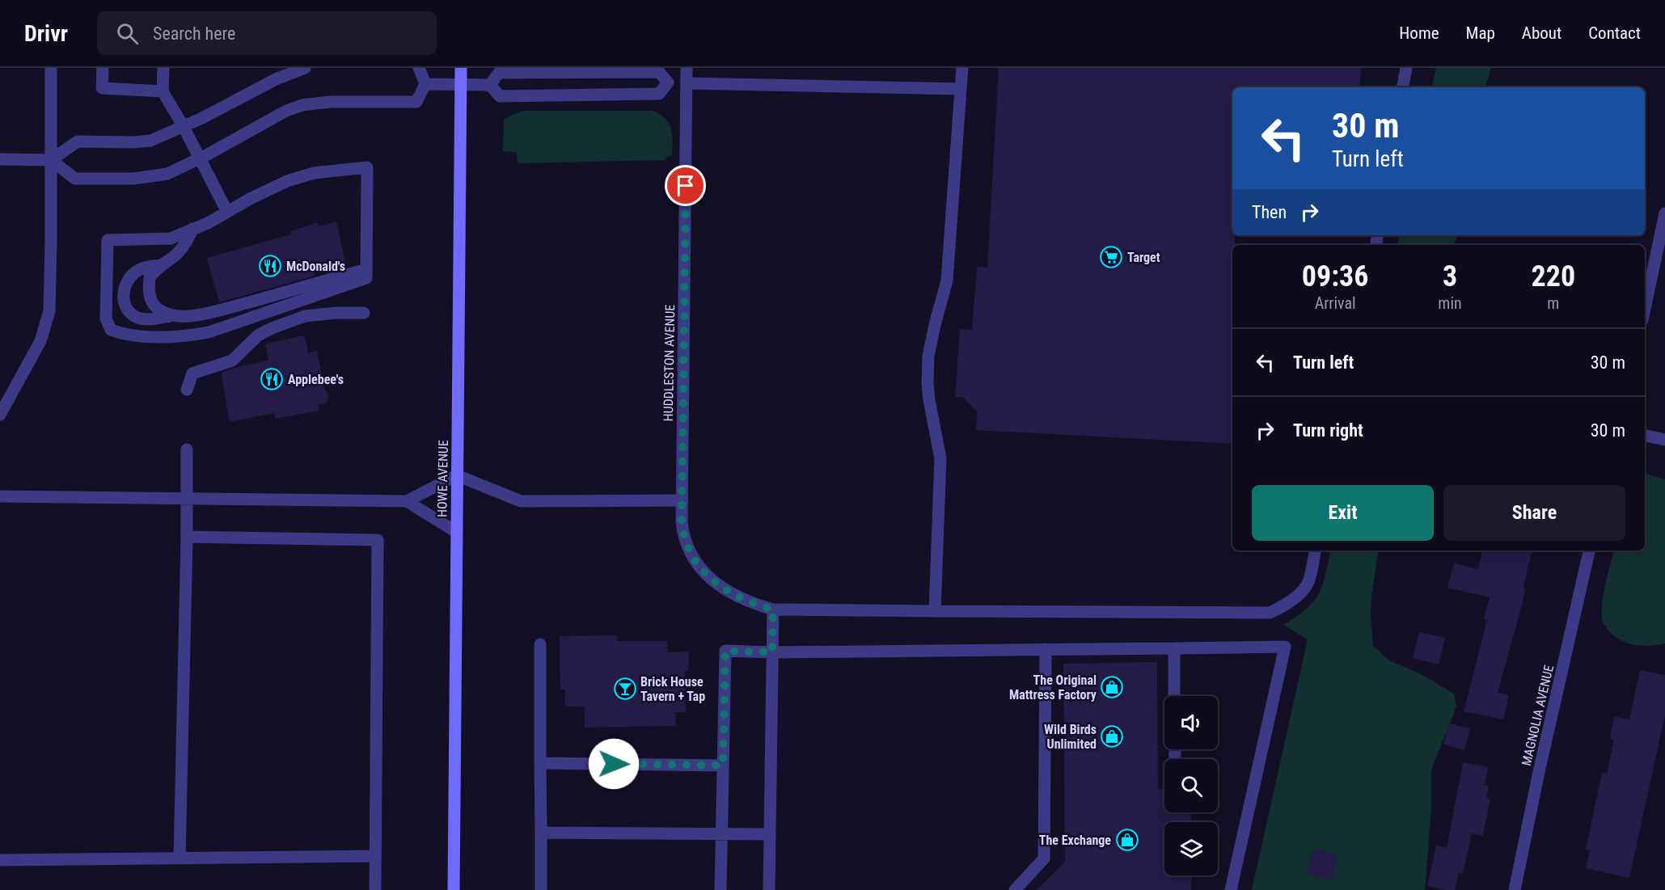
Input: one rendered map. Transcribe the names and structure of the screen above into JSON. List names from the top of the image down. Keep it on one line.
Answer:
{"streets":{"street":["HUDDLESTON AVENUE","HOWE AVENUE","MAGNOLIA AVENUE"]},"places":{"supermarket":["Target"],"restaurant":["McDonald's","Applebee's"],"shop":["The Original Mattress Factory","Wild Birds Unlimited","The Exchange"],"bar":["Brick House Tavern + Tap"]},"page":{"header":"Drivr","search":"Search here","nav":["Home","Map","About","Contact"],"turn":["30 m","Turn left"],"then":"Then","eta":["09:36","Arrival","3","min","220","m"],"list":[{"name":"Turn left","value":"30 m"},{"name":"Turn right","value":"30 m"}],"buttons":["Exit","Share"]}}
